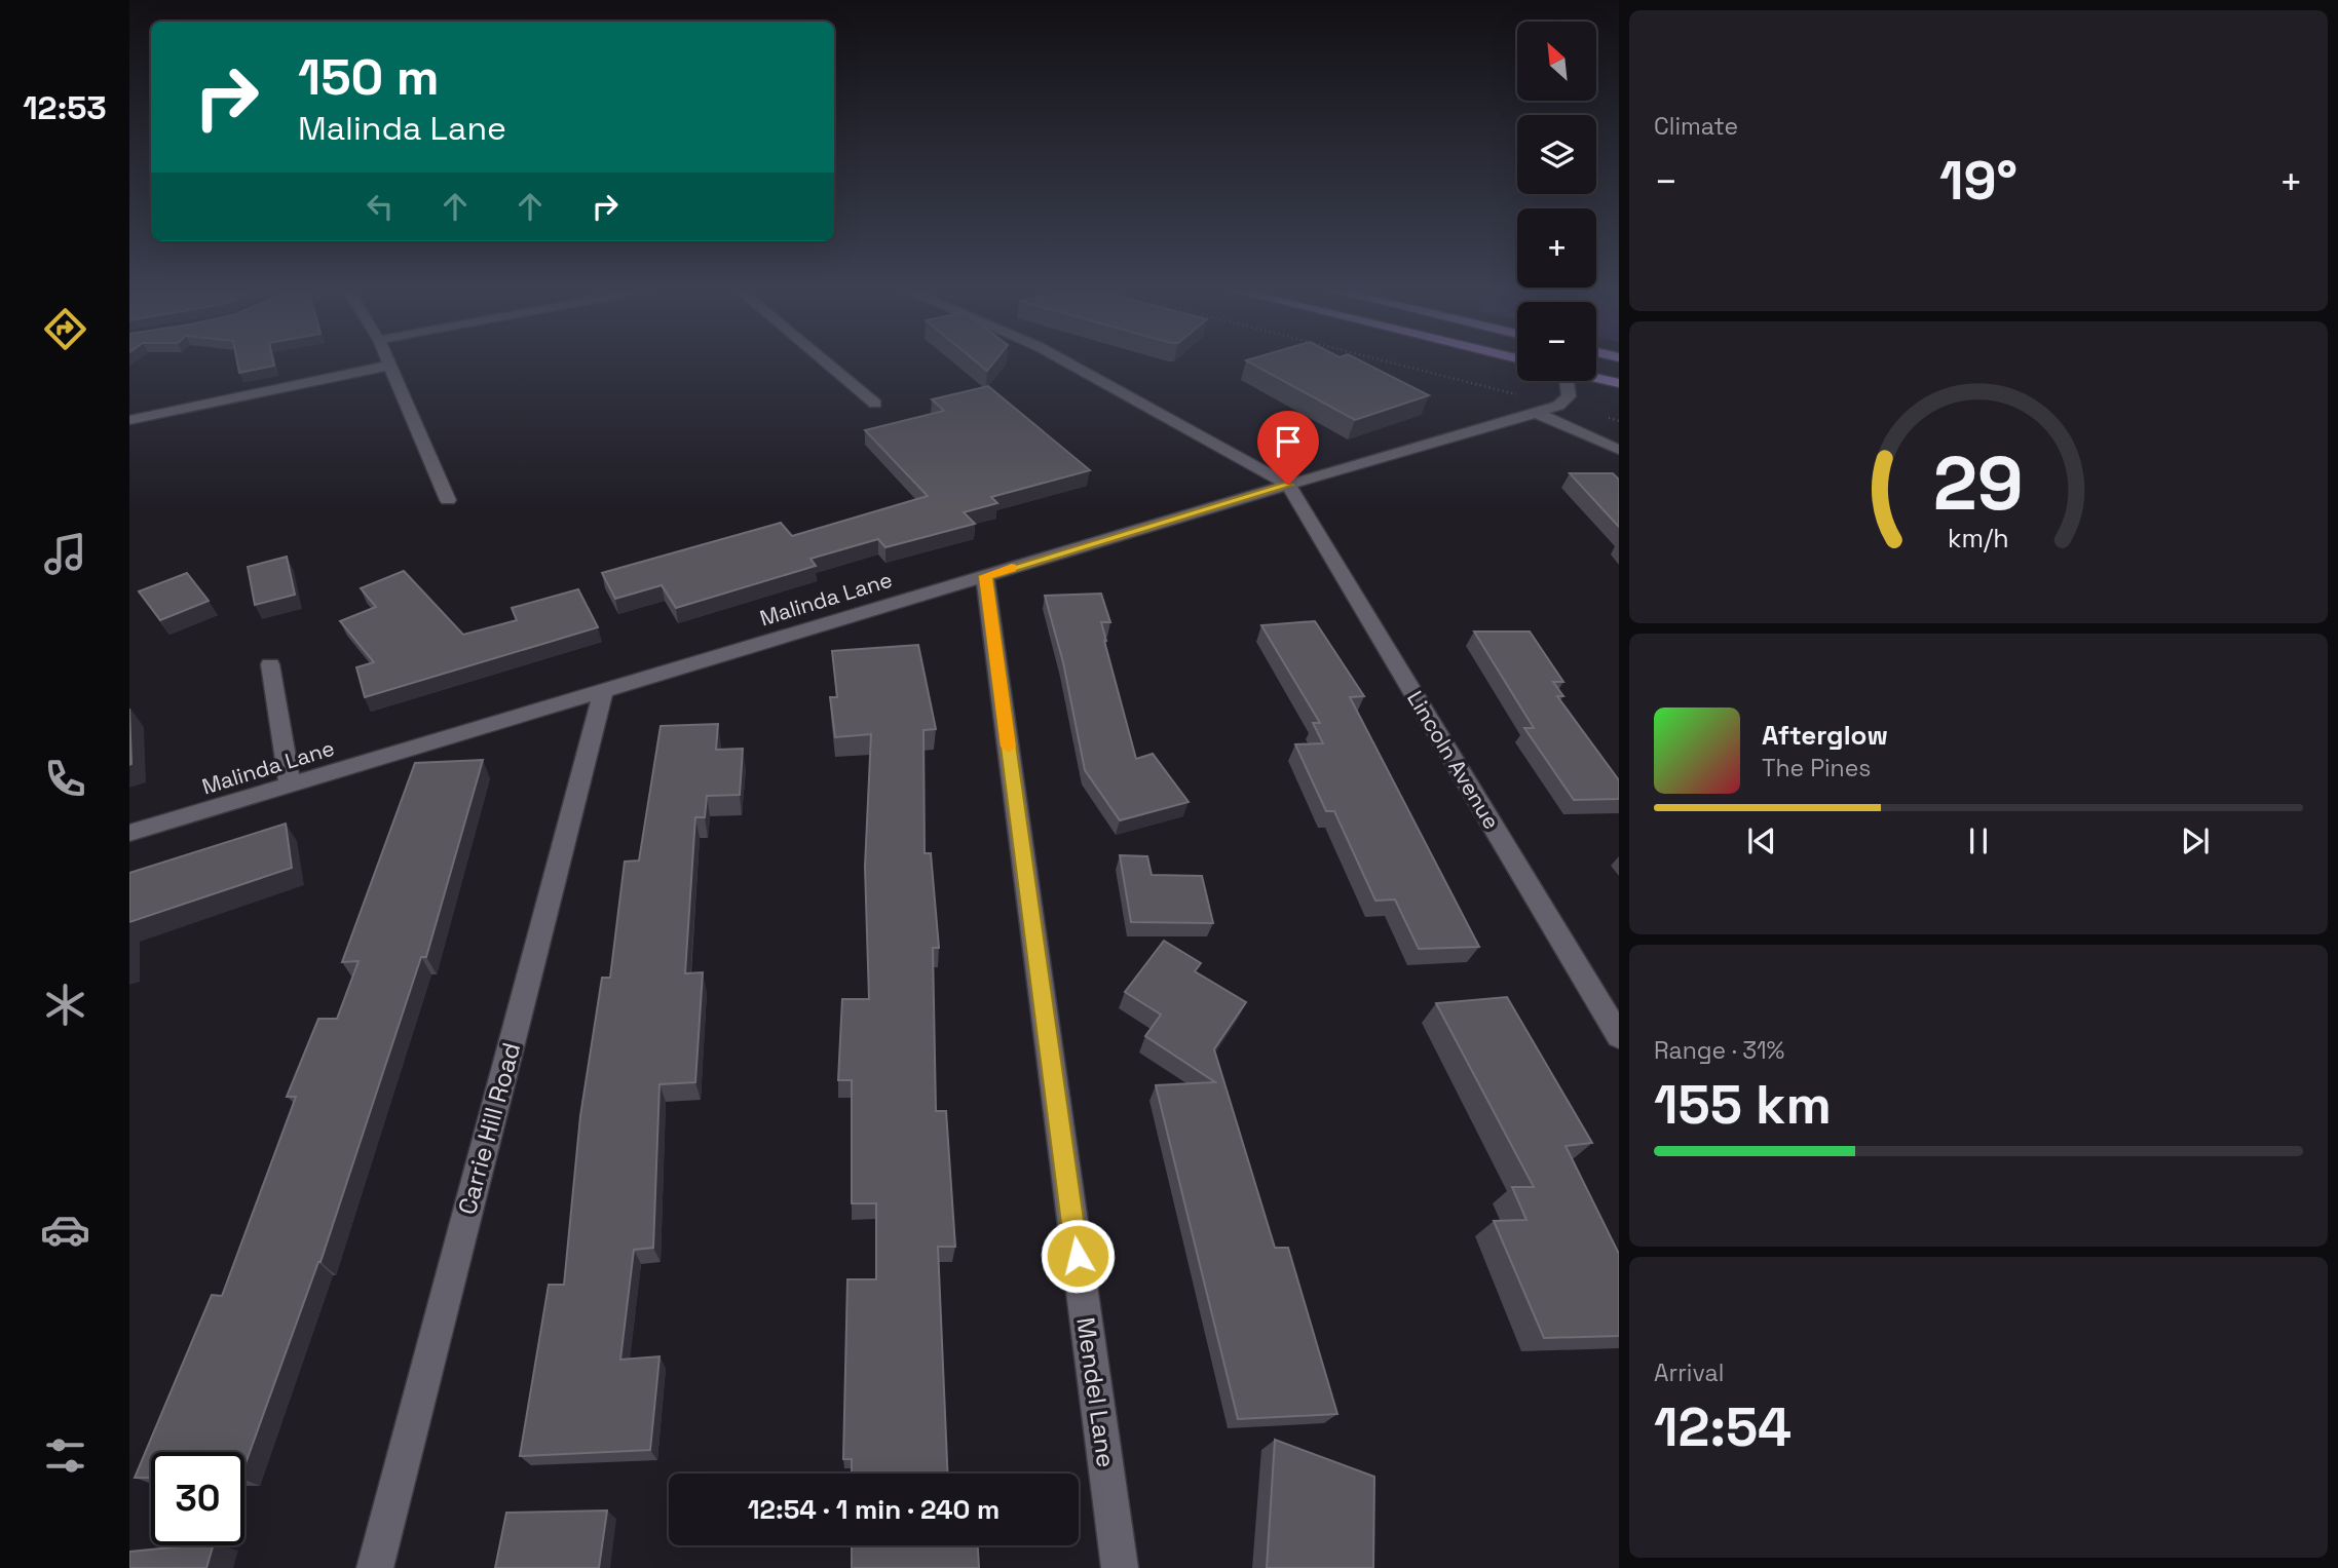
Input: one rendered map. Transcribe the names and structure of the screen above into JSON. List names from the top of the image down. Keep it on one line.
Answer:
{"streets":{"street":["Malinda Lane","Lincoln Avenue","Carrie Hill Road","Mendel Lane"]},"crossings":[["Malinda Lane","Lincoln Avenue"],["Malinda Lane","Carrie Hill Road"],["Malinda Lane","Mendel Lane"]],"north":"top left","page":{"tabs":"12:53","tile":["Climate",["Range · 31%","155 km"],["Arrival","12:54"]],"map_buttons":["+","−"],"turn":["150 m","Malinda Lane"],"heat":["−","19°","+"],"song":["Afterglow","The Pines"],"limit":"30","trip":"12:54 · 1 min · 240 m","gauge":["29","km/h"]}}
